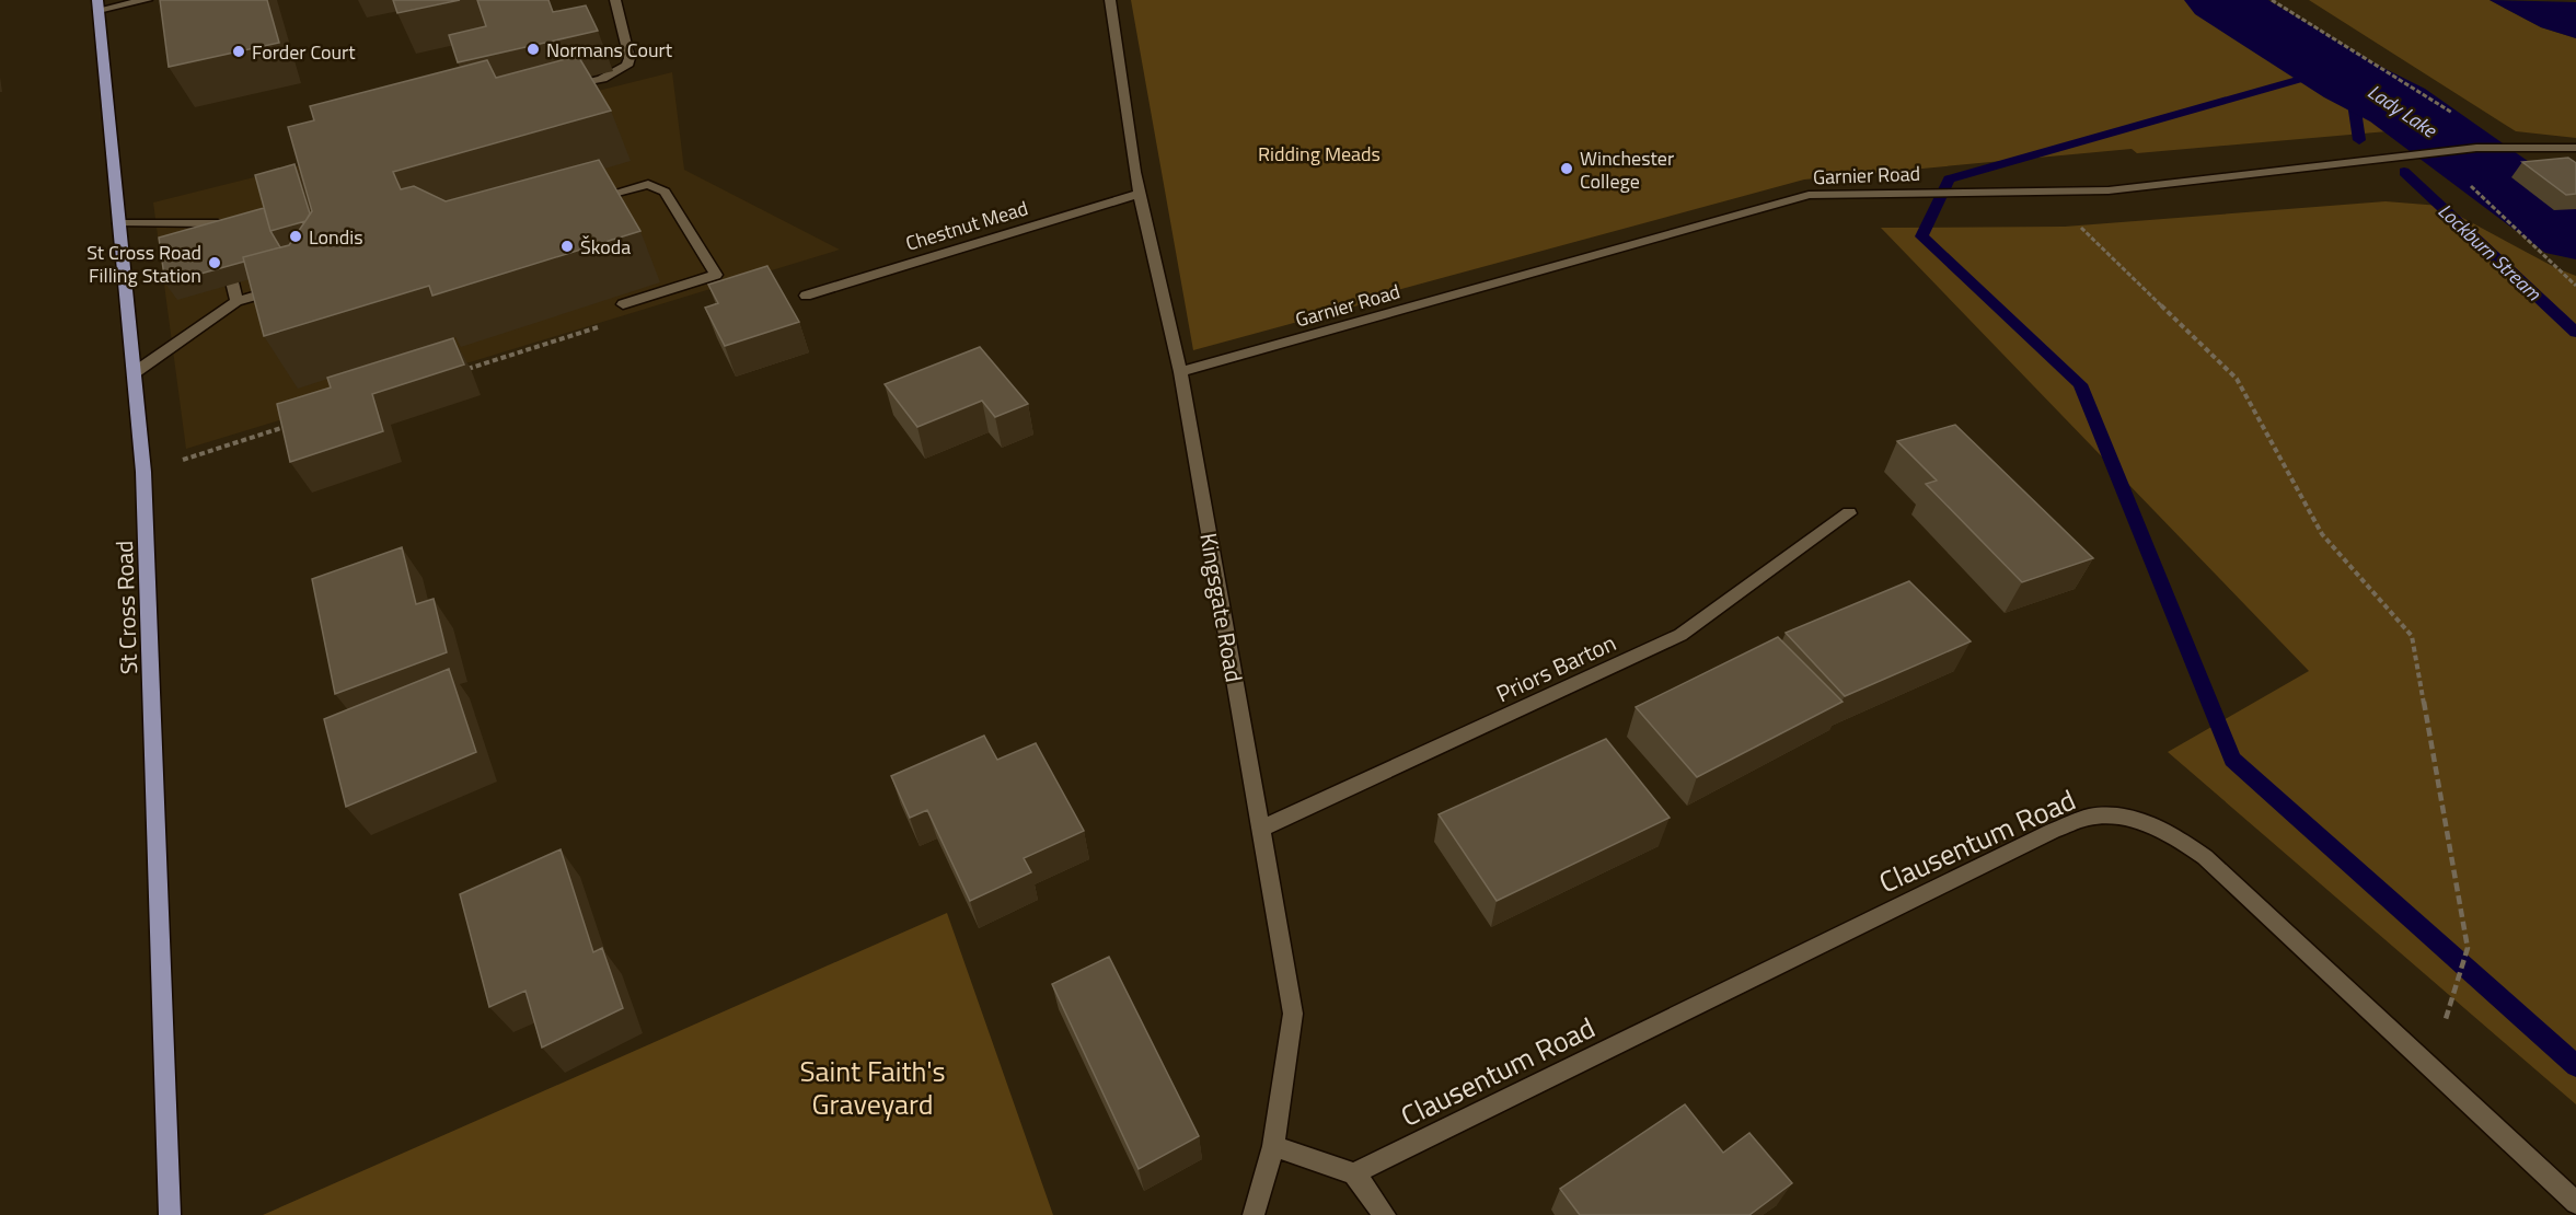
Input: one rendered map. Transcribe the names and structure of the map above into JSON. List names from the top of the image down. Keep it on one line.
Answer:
{"streets":{"main road":["St Cross Road"],"street":["Garnier Road","Chestnut Mead","Kingsgate Road","Priors Barton","Clausentum Road"]},"crossings":[["Garnier Road","Kingsgate Road"],["Chestnut Mead","Kingsgate Road"],["Kingsgate Road","Priors Barton"]],"water":["Lady Lake","Lockburn Stream"],"parks":["Ridding Meads","Saint Faith's Graveyard"],"places":["Normans Court","Forder Court","Winchester College","Londis","Škoda","St Cross Road Filling Station"]}
